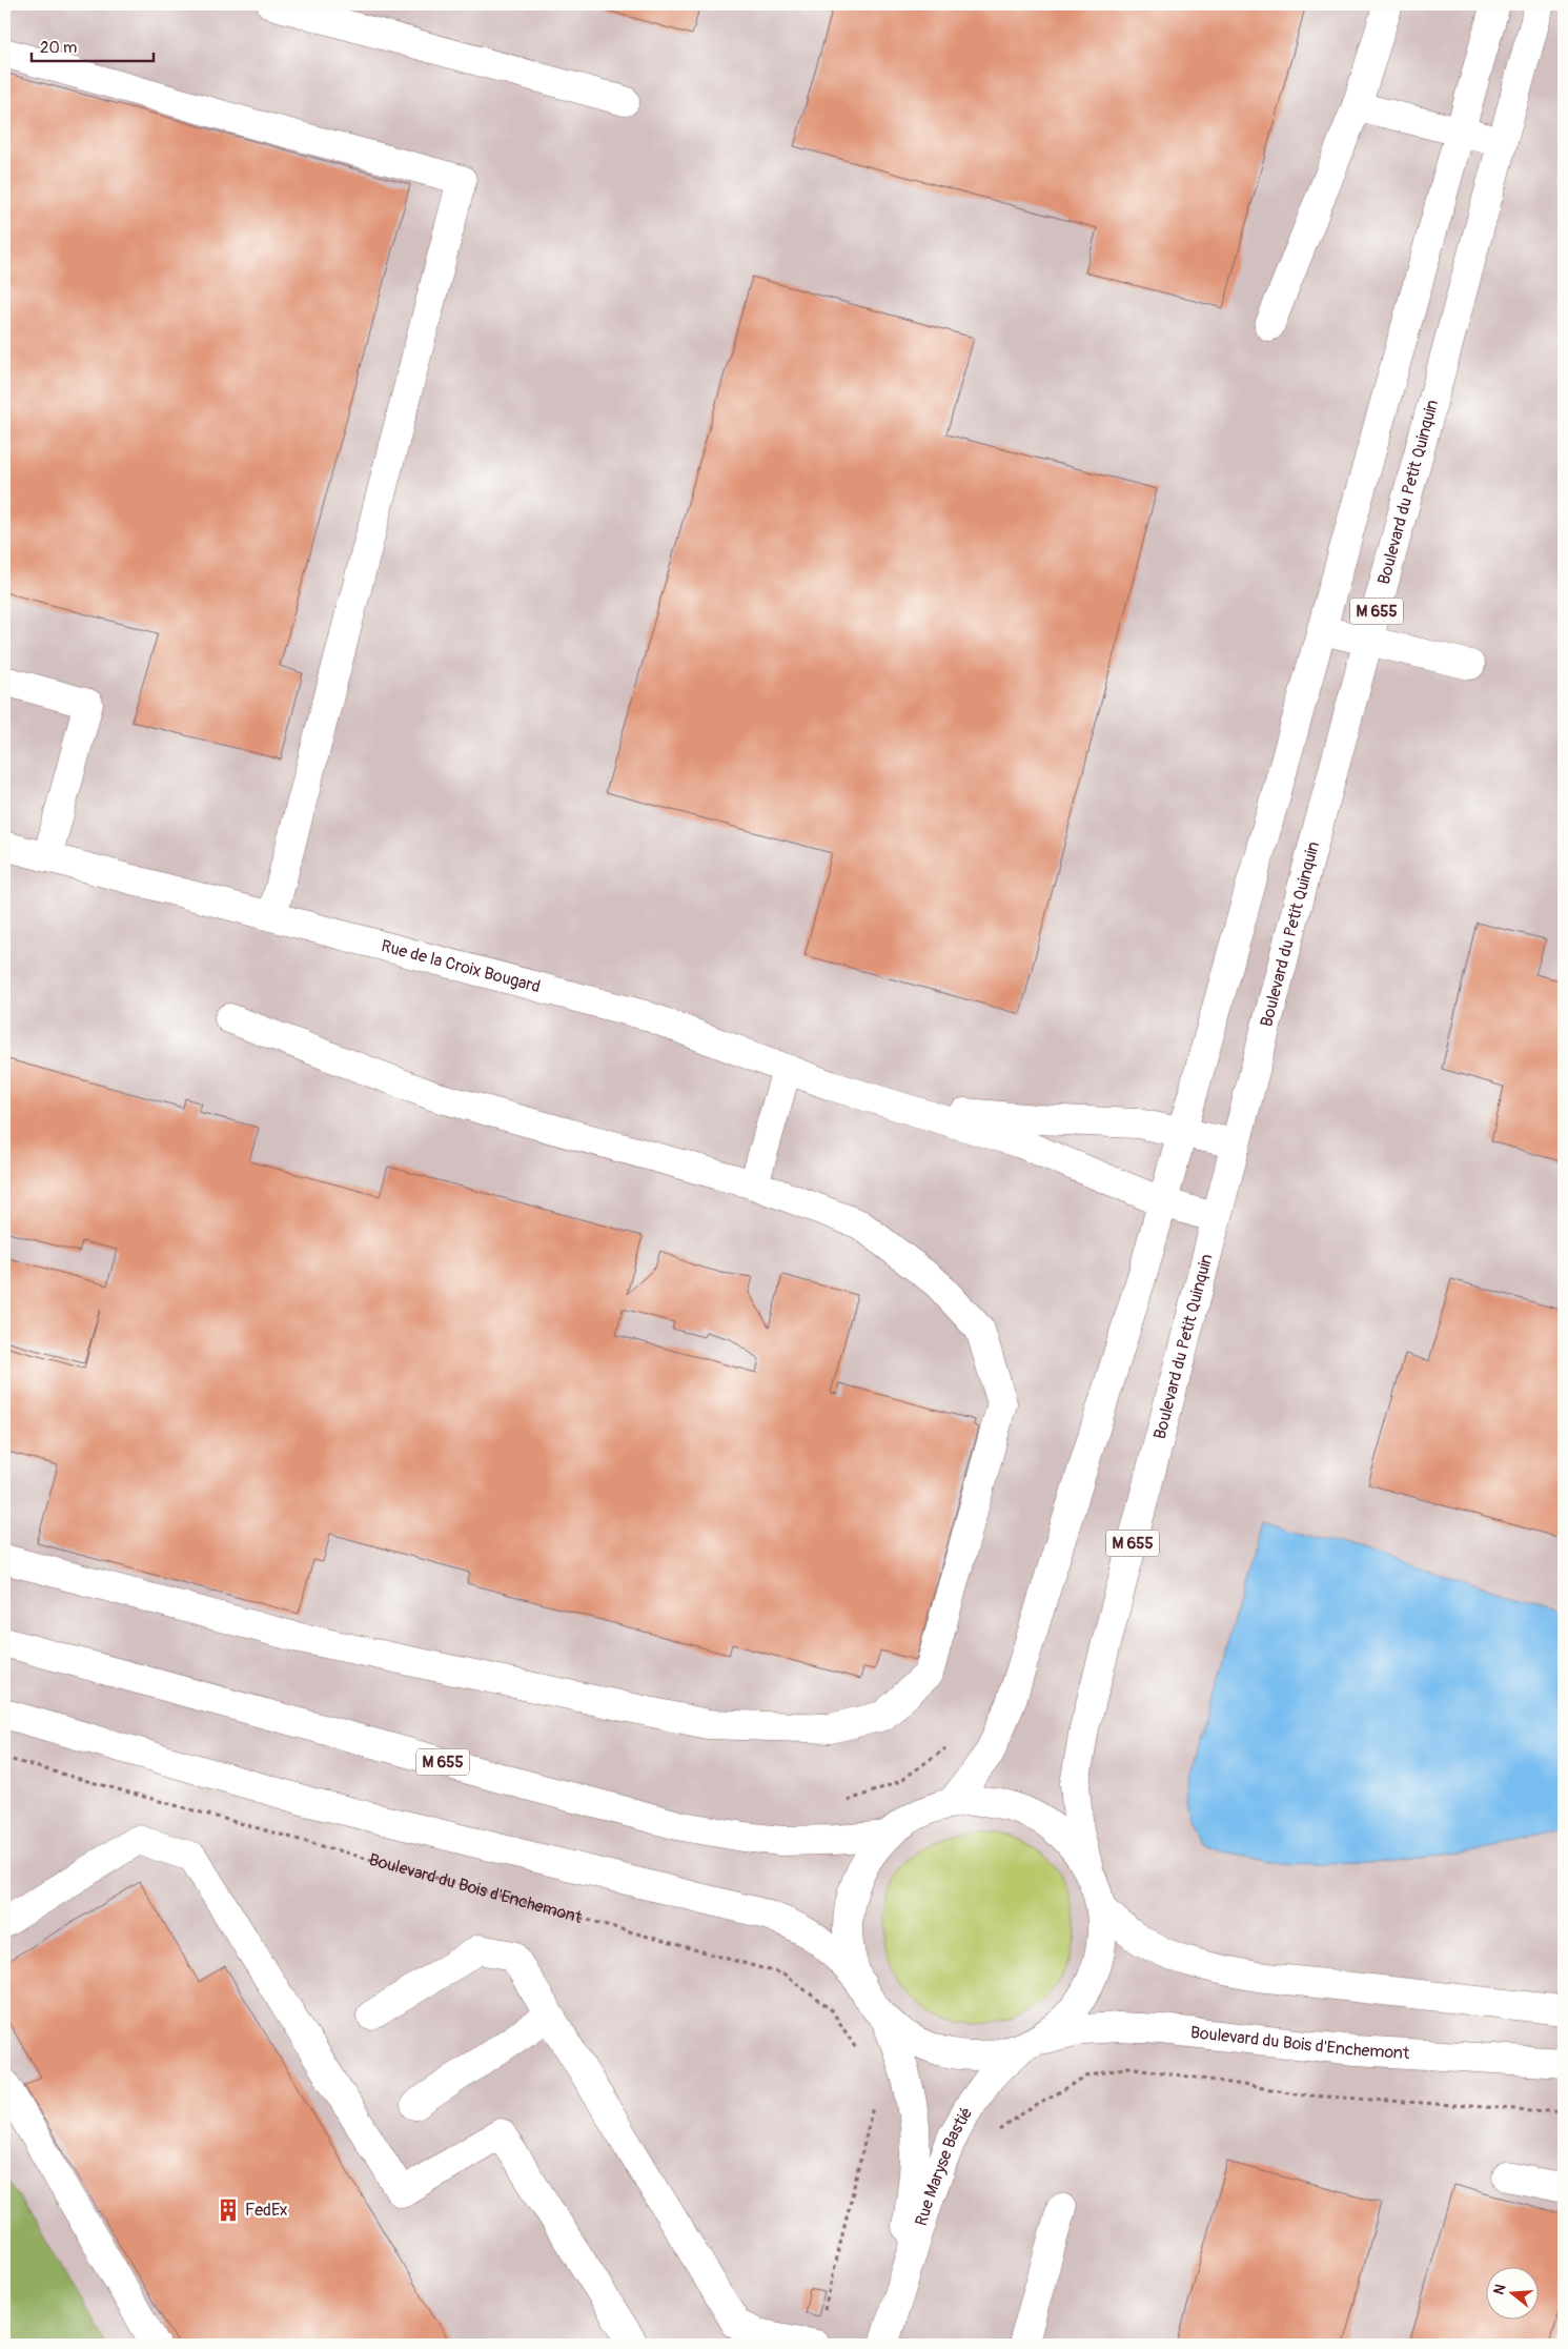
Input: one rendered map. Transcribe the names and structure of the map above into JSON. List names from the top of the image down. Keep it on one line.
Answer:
{"streets":{"main road":["Boulevard du Petit Quinquin","M 655","Rue de la Croix Bougard","Boulevard du Bois d'Enchemont","Rue Maryse Bastié"]},"crossings":[["Boulevard du Petit Quinquin","Rue Maryse Bastié"],["Boulevard du Bois d'Enchemont","Rue Maryse Bastié"]],"places":{"building":["FedEx"]},"scale_bar":"20 m","north":"left"}
